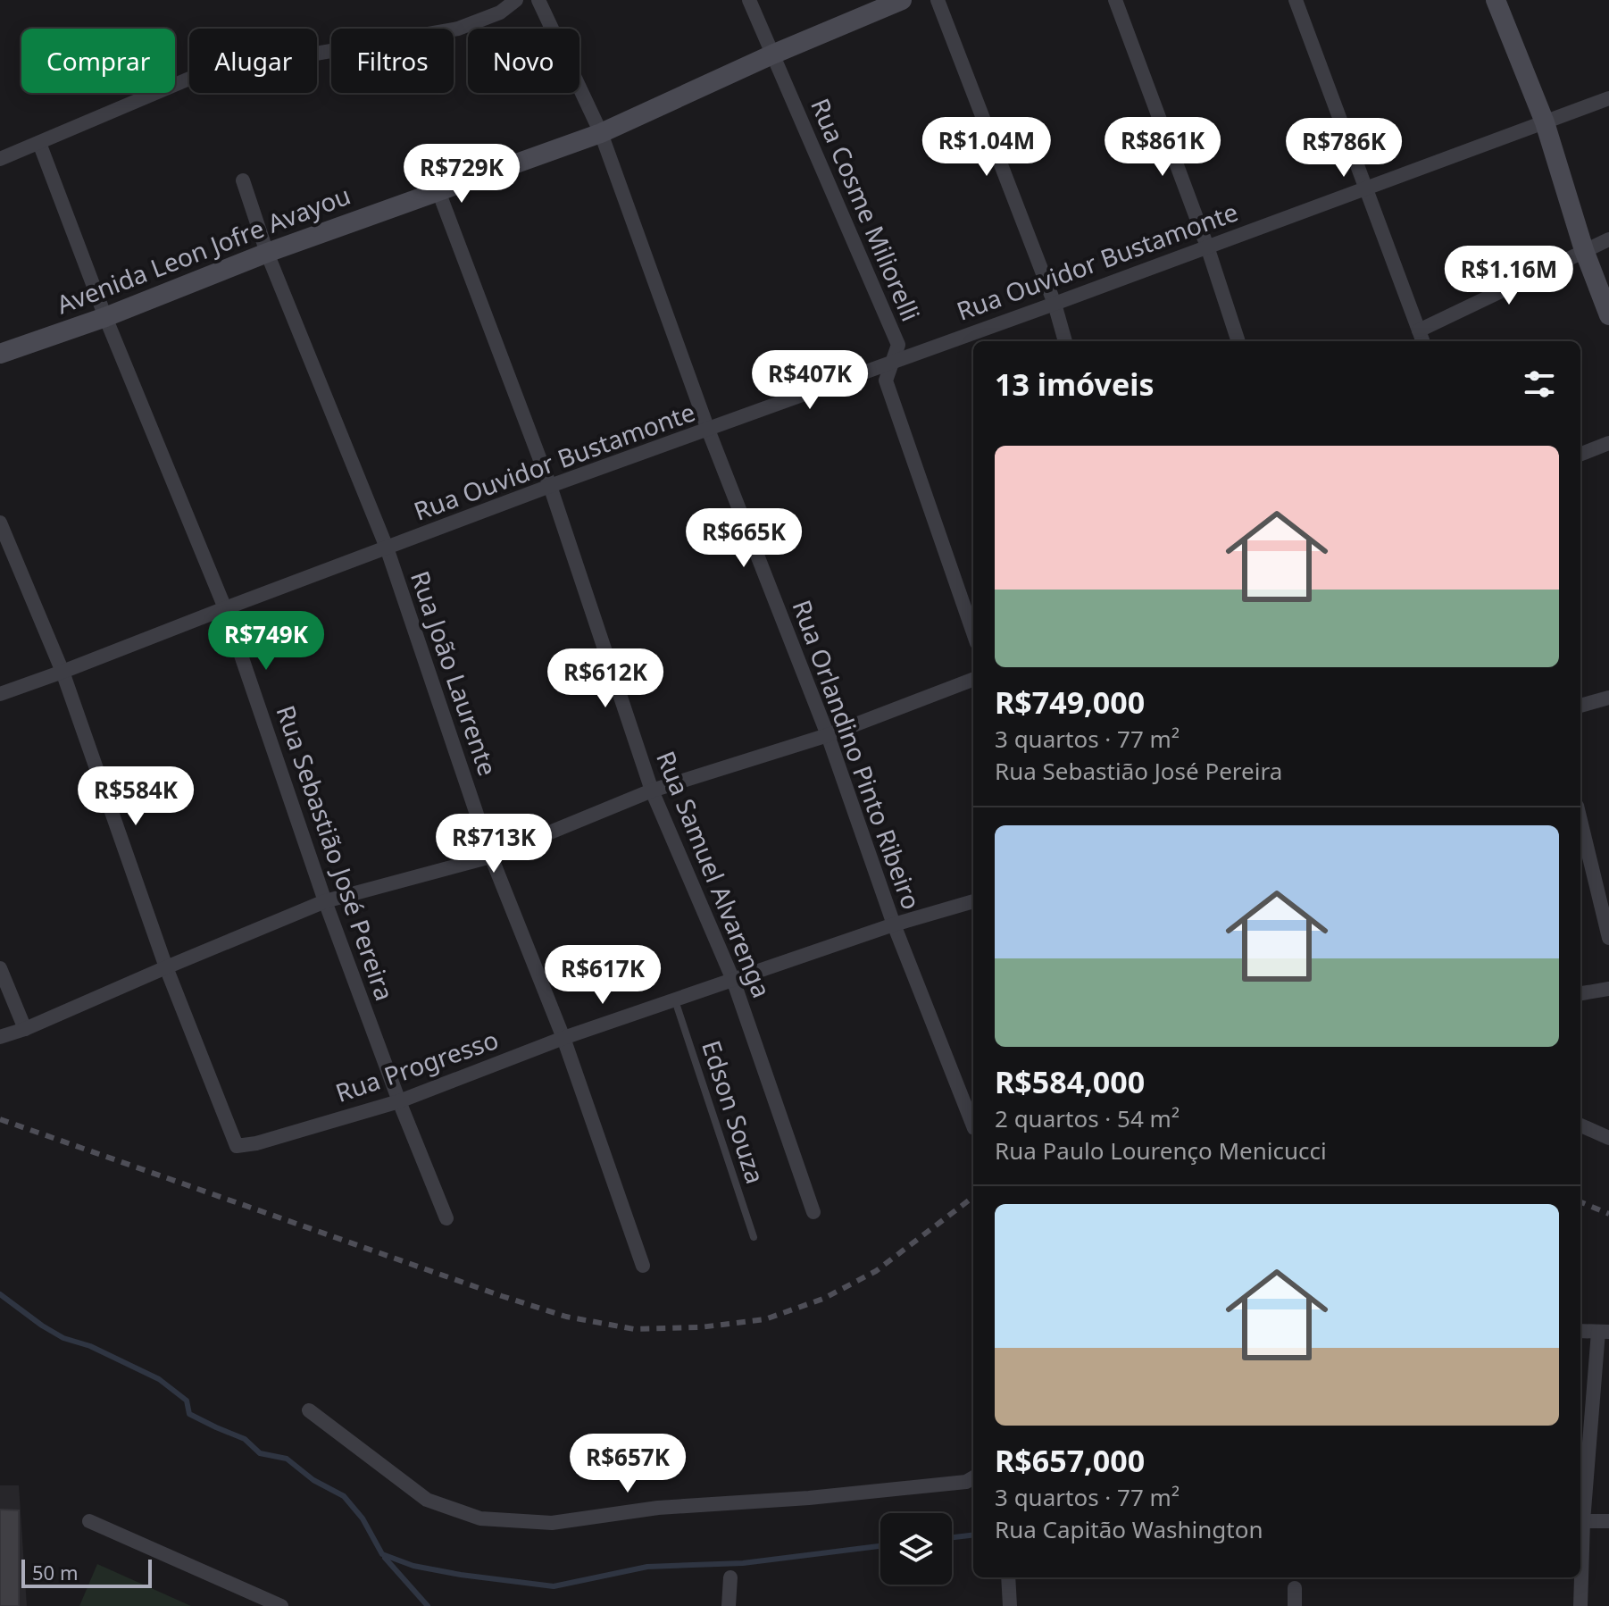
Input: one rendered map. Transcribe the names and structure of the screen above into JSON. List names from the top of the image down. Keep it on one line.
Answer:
{"streets":{"street":["Rua Cosme Miliorelli","Avenida Leon Jofre Avayou","Rua Ouvidor Bustamonte","Rua João Laurente","Rua Orlandino Pinto Ribeiro","Rua Sebastião José Pereira","Rua Samuel Alvarenga","Rua Progresso"],"lane":["Edson Souza"]},"crossings":[["Rua Cosme Miliorelli","Avenida Leon Jofre Avayou"],["Rua Cosme Miliorelli","Rua Ouvidor Bustamonte"],["Avenida Leon Jofre Avayou","Rua João Laurente"],["Avenida Leon Jofre Avayou","Rua Orlandino Pinto Ribeiro"],["Avenida Leon Jofre Avayou","Rua Sebastião José Pereira"],["Avenida Leon Jofre Avayou","Rua Samuel Alvarenga"],["Rua Ouvidor Bustamonte","Rua João Laurente"],["Rua Ouvidor Bustamonte","Rua Orlandino Pinto Ribeiro"],["Rua Ouvidor Bustamonte","Rua Sebastião José Pereira"],["Rua Ouvidor Bustamonte","Rua Samuel Alvarenga"],["Rua João Laurente","Rua Progresso"],["Rua Orlandino Pinto Ribeiro","Rua Progresso"],["Rua Sebastião José Pereira","Rua Progresso"],["Rua Samuel Alvarenga","Rua Progresso"],["Rua Progresso","Edson Souza"]],"scale_bar":"50 m","page":{"chip":["Comprar","Alugar","Filtros","Novo"],"price":["R$1.04M","R$861K","R$786K","R$729K","R$1.16M","R$407K","R$665K","R$749K","R$612K","R$584K","R$713K","R$617K","R$657K"],"heading":"13 imóveis","list":[{"name":"R$749,000","note":"3 quartos · 77 m² · Rua Sebastião José Pereira"},{"name":"R$584,000","note":"2 quartos · 54 m² · Rua Paulo Lourenço Menicucci"},{"name":"R$657,000","note":"3 quartos · 77 m² · Rua Capitão Washington"}],"scale":"50 m"}}
